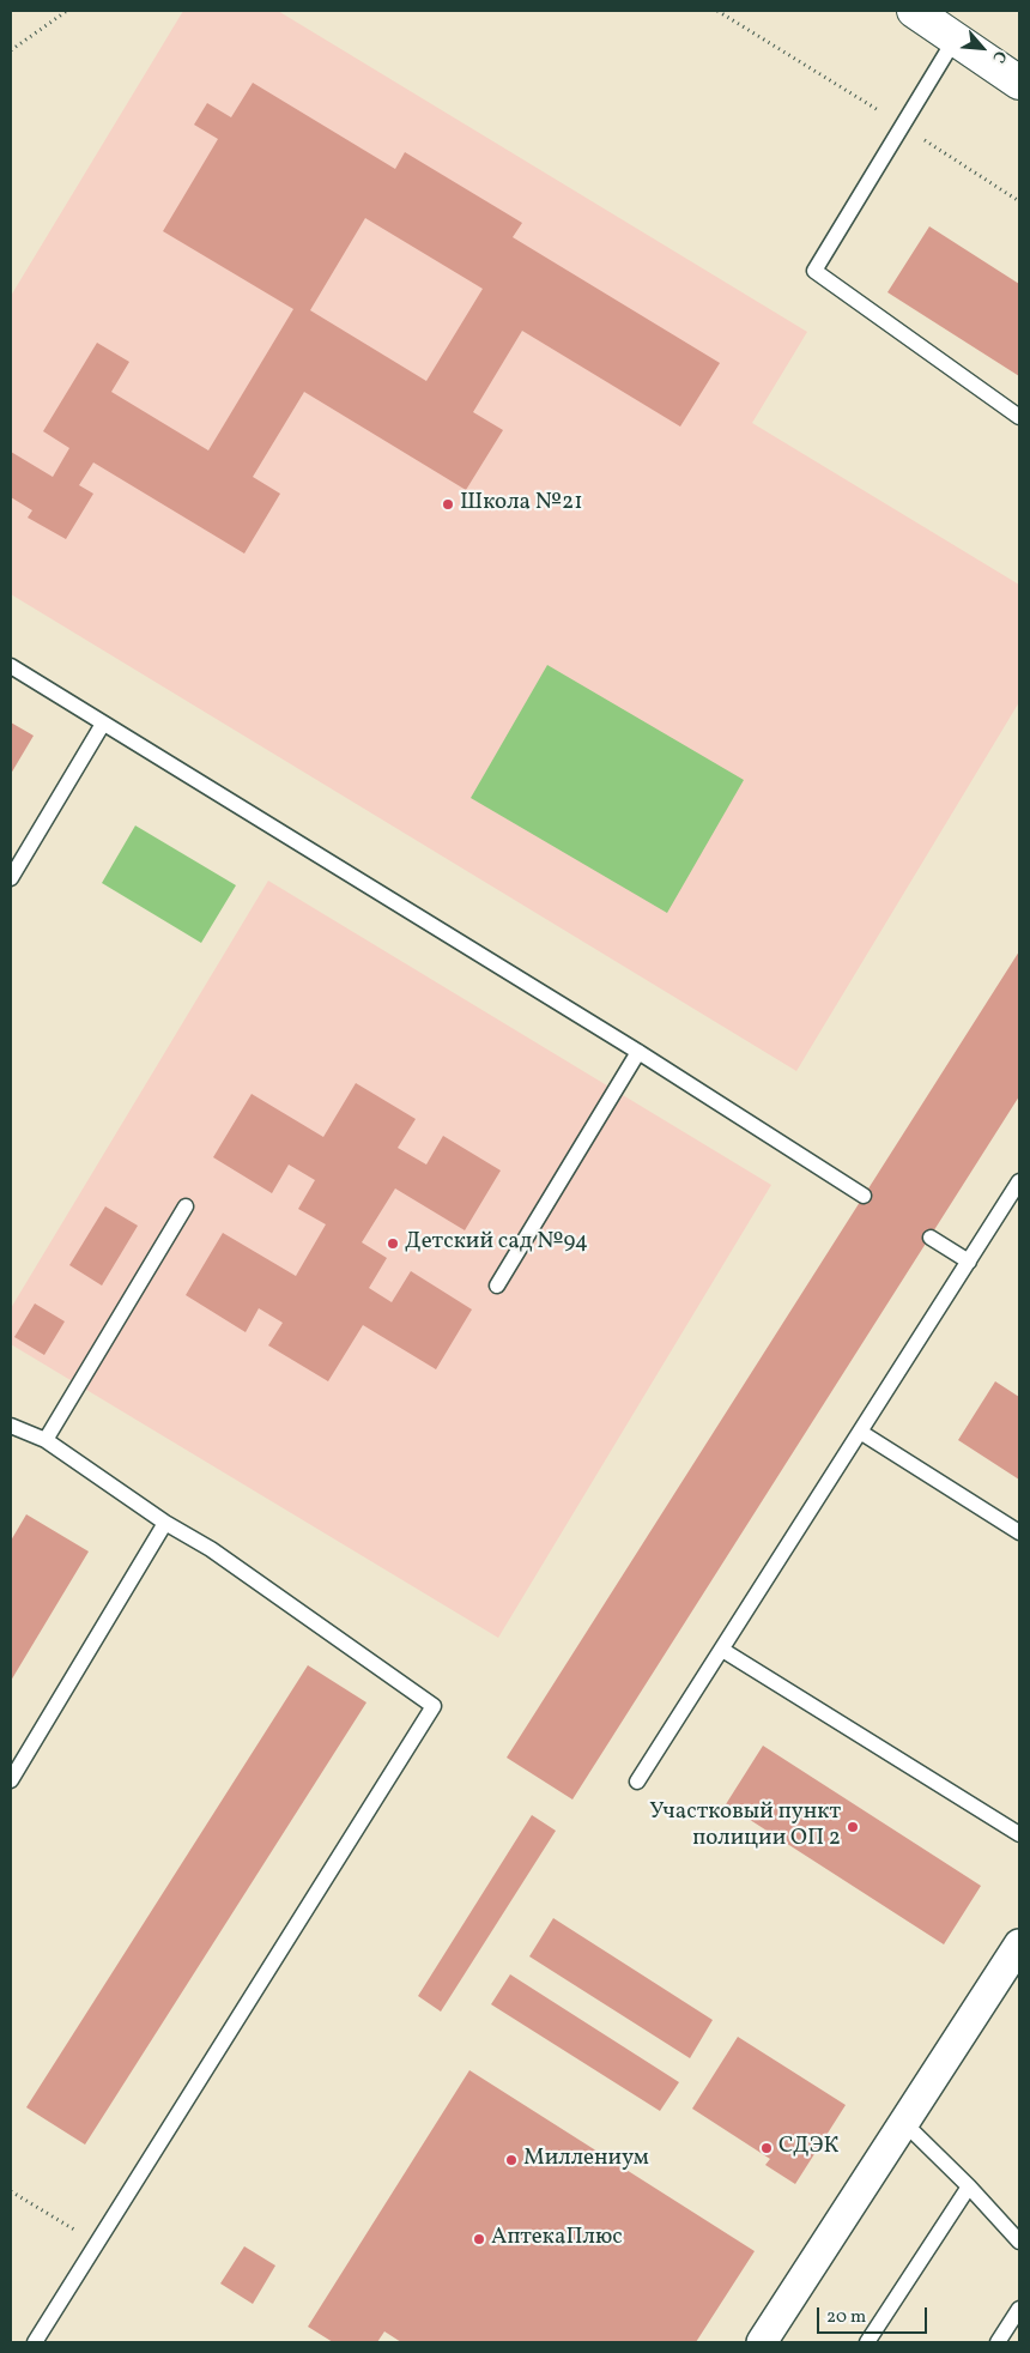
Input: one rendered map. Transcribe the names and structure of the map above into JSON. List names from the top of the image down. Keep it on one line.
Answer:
{"places":["Школа №21","Детский сад №94","Участковый пункт полиции ОП 2","СДЭК","Миллениум","АптекаПлюс"],"scale_bar":"20 m","north":"bottom right"}
